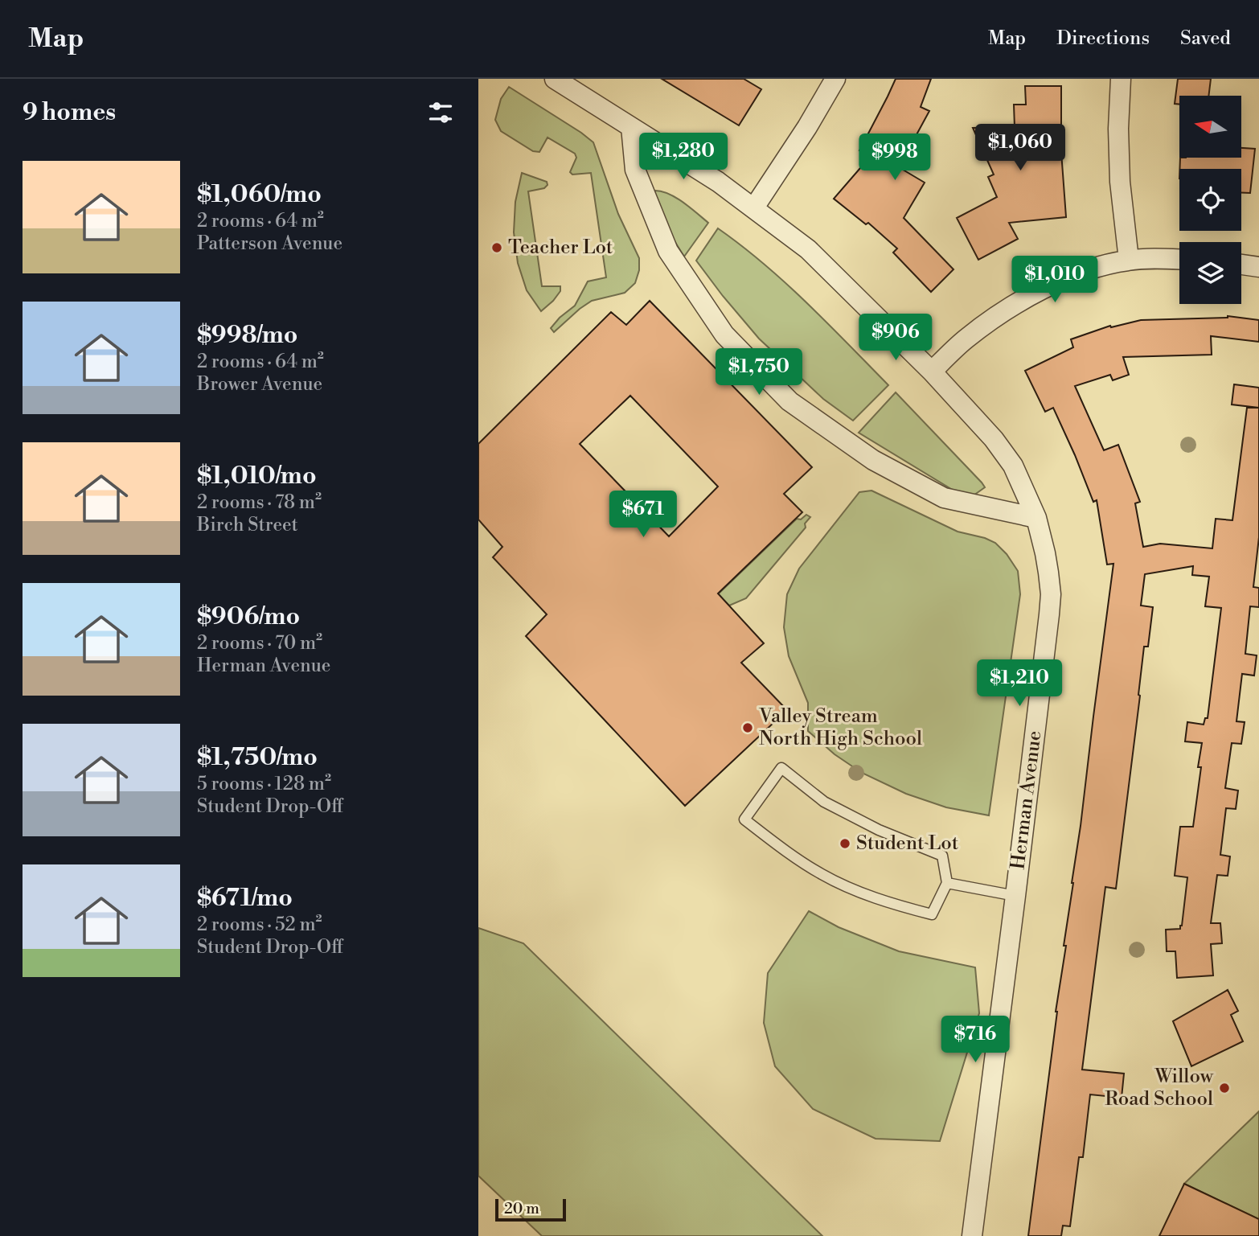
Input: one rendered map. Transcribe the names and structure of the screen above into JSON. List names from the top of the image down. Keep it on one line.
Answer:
{"streets":{"street":["Herman Avenue"]},"places":["Teacher Lot","Valley Stream North High School","Student Lot","Willow Road School"],"scale_bar":"20 m","north":"left","page":{"header":"Map","nav":["Map","Directions","Saved"],"heading":"9 homes","price":["$1,060","$1,280","$998","$1,010","$906","$1,750","$671","$1,210","$716"],"list":[{"name":"$1,060/mo","note":"2 rooms · 64 m² · Patterson Avenue"},{"name":"$998/mo","note":"2 rooms · 64 m² · Brower Avenue"},{"name":"$1,010/mo","note":"2 rooms · 78 m² · Birch Street"},{"name":"$906/mo","note":"2 rooms · 70 m² · Herman Avenue"},{"name":"$1,750/mo","note":"5 rooms · 128 m² · Student Drop-Off"},{"name":"$671/mo","note":"2 rooms · 52 m² · Student Drop-Off"}],"scale":"20 m"}}
